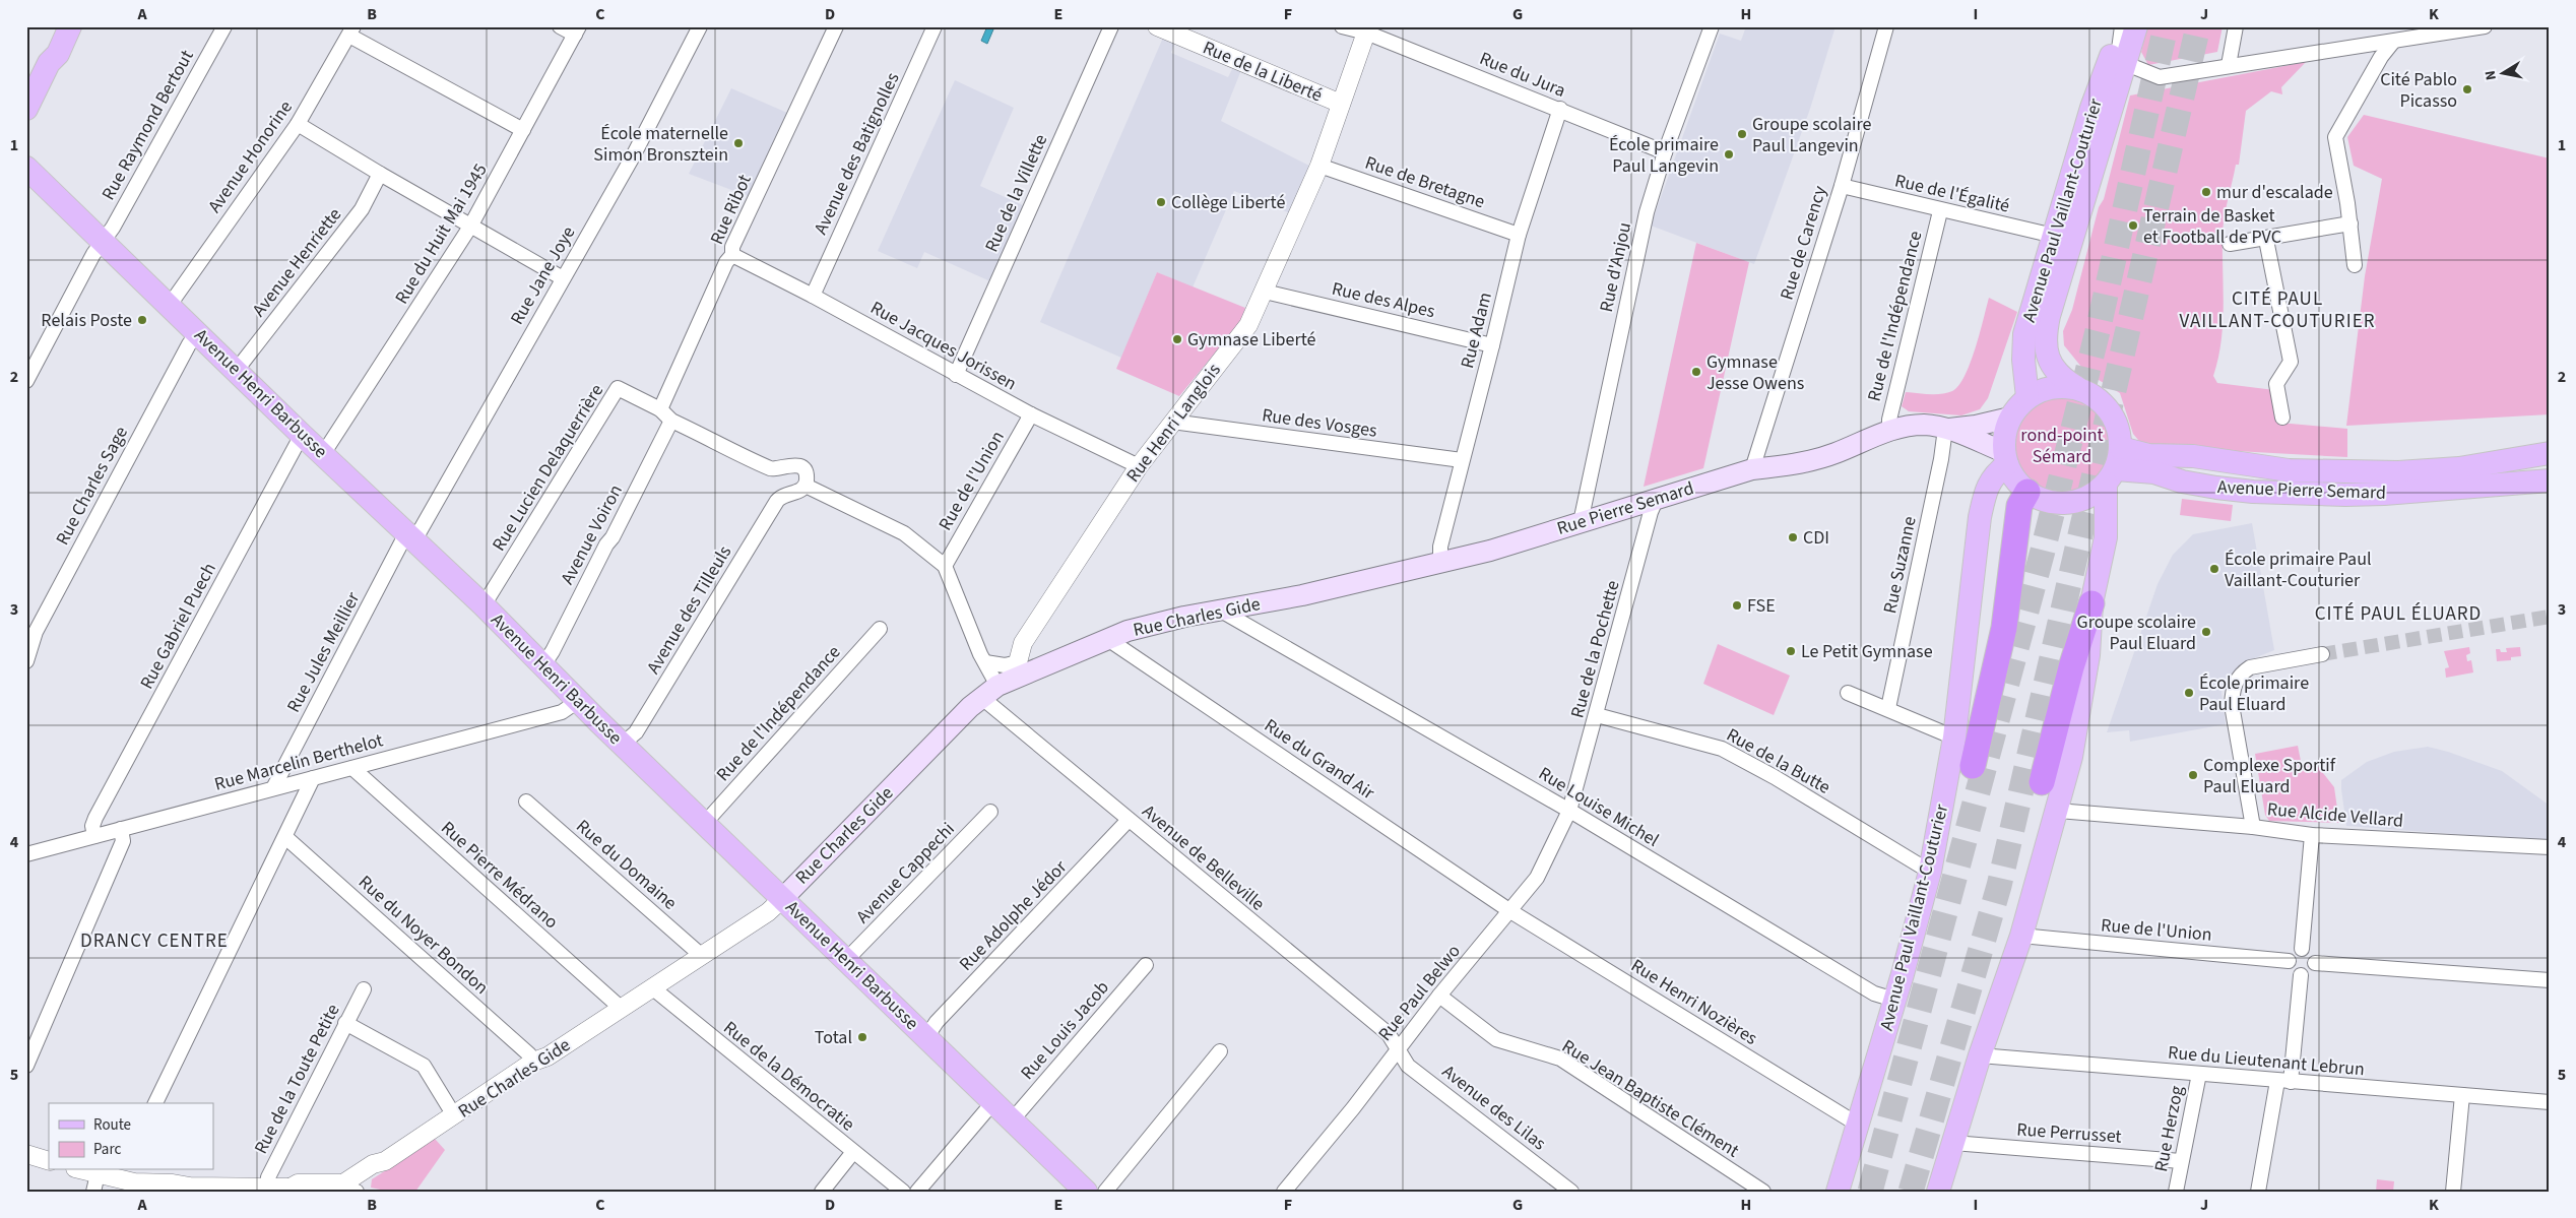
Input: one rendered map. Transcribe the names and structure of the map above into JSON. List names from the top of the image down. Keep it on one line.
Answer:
{"streets":{"main road":["Avenue Paul Vaillant-Couturier","Avenue Henri Barbusse","Avenue Pierre Semard","Rue Pierre Semard","Rue Charles Gide"],"street":["Rue de la Liberté","Rue du Jura","Rue Raymond Bertout","Avenue des Batignolles","Avenue Honorine","Rue de Bretagne","Rue de la Villette","Rue de l'Égalité","Rue Ribot","Rue du Huit Mai 1945","Rue de Carency","Avenue Henriette","Rue d'Anjou","Rue Jane Joye","Rue des Alpes","Rue de l'Indépendance","Rue Adam","Rue Jacques Jorissen","Rue Henri Langlois","Rue des Vosges","Rue Lucien Delaquerrière","Rue de l'Union","Rue Charles Sage","Avenue Voiron","Rue Suzanne","Avenue des Tilleuls","Rue Gabriel Puech","Rue de la Pochette","Rue Jules Meillier","Rue du Grand Air","Rue de la Butte","Rue Marcelin Berthelot","Rue Louise Michel","Rue Alcide Vellard","Avenue de Belleville","Rue du Domaine","Avenue Cappechi","Rue Pierre Médrano","Rue Adolphe Jédor","Rue du Noyer Bondon","Rue Paul Belwo","Rue Henri Nozières","Rue Louis Jacob","Rue du Lieutenant Lebrun","Rue de la Démocratie","Rue de la Toute Petite","Rue Jean Baptiste Clément","Avenue des Lilas","Rue Herzog","Rue Perrusset"]},"crossings":[["Rue de la Liberté","Rue Henri Langlois"],["Rue du Jura","Rue d'Anjou"],["Rue du Jura","Rue Adam"],["Rue du Jura","Rue Henri Langlois"],["Rue Raymond Bertout","Avenue Henri Barbusse"],["Avenue des Batignolles","Rue Jacques Jorissen"],["Avenue Honorine","Avenue Henri Barbusse"],["Rue de Bretagne","Rue Adam"],["Rue de Bretagne","Rue Henri Langlois"],["Rue de la Villette","Rue Jacques Jorissen"],["Rue de l'Égalité","Avenue Paul Vaillant-Couturier"],["Rue de l'Égalité","Rue de Carency"],["Rue de l'Égalité","Rue de l'Indépendance"],["Rue Ribot","Rue Jacques Jorissen"],["Rue Ribot","Rue Lucien Delaquerrière"],["Avenue Paul Vaillant-Couturier","Avenue Pierre Semard"],["Avenue Paul Vaillant-Couturier","Rue Pierre Semard"],["Avenue Paul Vaillant-Couturier","Rue de la Butte"],["Avenue Paul Vaillant-Couturier","Rue Louise Michel"],["Avenue Paul Vaillant-Couturier","Rue Henri Nozières"],["Rue du Huit Mai 1945","Avenue Henri Barbusse"],["Rue de Carency","Rue Pierre Semard"],["Avenue Henriette","Avenue Henri Barbusse"],["Rue d'Anjou","Rue Pierre Semard"],["Rue Jane Joye","Avenue Henri Barbusse"],["Rue Jane Joye","Rue Jules Meillier"],["Rue des Alpes","Rue Adam"],["Rue des Alpes","Rue Henri Langlois"],["Rue de l'Indépendance","Avenue Henri Barbusse"],["Rue de l'Indépendance","Rue Pierre Semard"],["Rue Adam","Rue des Vosges"],["Rue Adam","Rue Pierre Semard"],["Rue Jacques Jorissen","Rue Henri Langlois"],["Rue Jacques Jorissen","Rue de l'Union"],["Avenue Henri Barbusse","Rue Lucien Delaquerrière"],["Avenue Henri Barbusse","Rue Charles Sage"],["Avenue Henri Barbusse","Avenue Voiron"],["Avenue Henri Barbusse","Avenue des Tilleuls"],["Avenue Henri Barbusse","Rue Charles Gide"],["Avenue Henri Barbusse","Rue Gabriel Puech"],["Avenue Henri Barbusse","Rue Jules Meillier"],["Avenue Henri Barbusse","Rue Marcelin Berthelot"],["Avenue Henri Barbusse","Avenue Cappechi"],["Avenue Henri Barbusse","Rue Adolphe Jédor"],["Avenue Henri Barbusse","Rue Louis Jacob"],["Rue Henri Langlois","Rue des Vosges"],["Rue Henri Langlois","Rue Charles Gide"],["Avenue Pierre Semard","Rue Pierre Semard"],["Rue Pierre Semard","Rue Suzanne"],["Rue Pierre Semard","Rue Charles Gide"],["Rue Pierre Semard","Rue de la Pochette"],["Rue Charles Gide","Rue du Grand Air"],["Rue Charles Gide","Rue Louise Michel"],["Rue Charles Gide","Avenue de Belleville"],["Rue Charles Gide","Rue du Domaine"],["Rue Charles Gide","Rue Pierre Médrano"],["Rue Charles Gide","Rue du Noyer Bondon"],["Rue Charles Gide","Rue de la Démocratie"],["Rue Charles Gide","Rue de la Toute Petite"],["Rue Gabriel Puech","Rue Marcelin Berthelot"],["Rue de la Pochette","Rue de la Butte"],["Rue de la Pochette","Rue Louise Michel"],["Rue de la Pochette","Rue Paul Belwo"],["Rue Jules Meillier","Rue Marcelin Berthelot"],["Rue du Grand Air","Rue Paul Belwo"],["Rue du Grand Air","Rue Henri Nozières"],["Rue Marcelin Berthelot","Rue Pierre Médrano"],["Rue Louise Michel","Rue Paul Belwo"],["Avenue de Belleville","Rue Adolphe Jédor"],["Avenue de Belleville","Rue Paul Belwo"],["Avenue de Belleville","Avenue des Lilas"],["Rue Paul Belwo","Rue Henri Nozières"],["Rue Paul Belwo","Rue Jean Baptiste Clément"],["Rue Paul Belwo","Avenue des Lilas"],["Rue du Lieutenant Lebrun","Rue Herzog"],["Rue Herzog","Rue Perrusset"]],"districts":["CITÉ PAUL VAILLANT-COUTURIER","CITÉ PAUL ÉLUARD","DRANCY CENTRE"],"parks":["rond-point Sémard"],"places":["Cité Pablo Picasso","Groupe scolaire Paul Langevin","École maternelle Simon Bronsztein","École primaire Paul Langevin","mur d'escalade","Collège Liberté","Terrain de Basket et Football de PVC","Relais Poste","Gymnase Liberté","Gymnase Jesse Owens","CDI","École primaire Paul Vaillant-Couturier","FSE","Groupe scolaire Paul Eluard","Le Petit Gymnase","École primaire Paul Eluard","Complexe Sportif Paul Eluard","Total"],"legend":["Route","Parc"],"north":"left","grid":{"columns":["A","B","C","D","E","F","G","H","I","J","K"],"rows":["1","2","3","4","5"]}}
